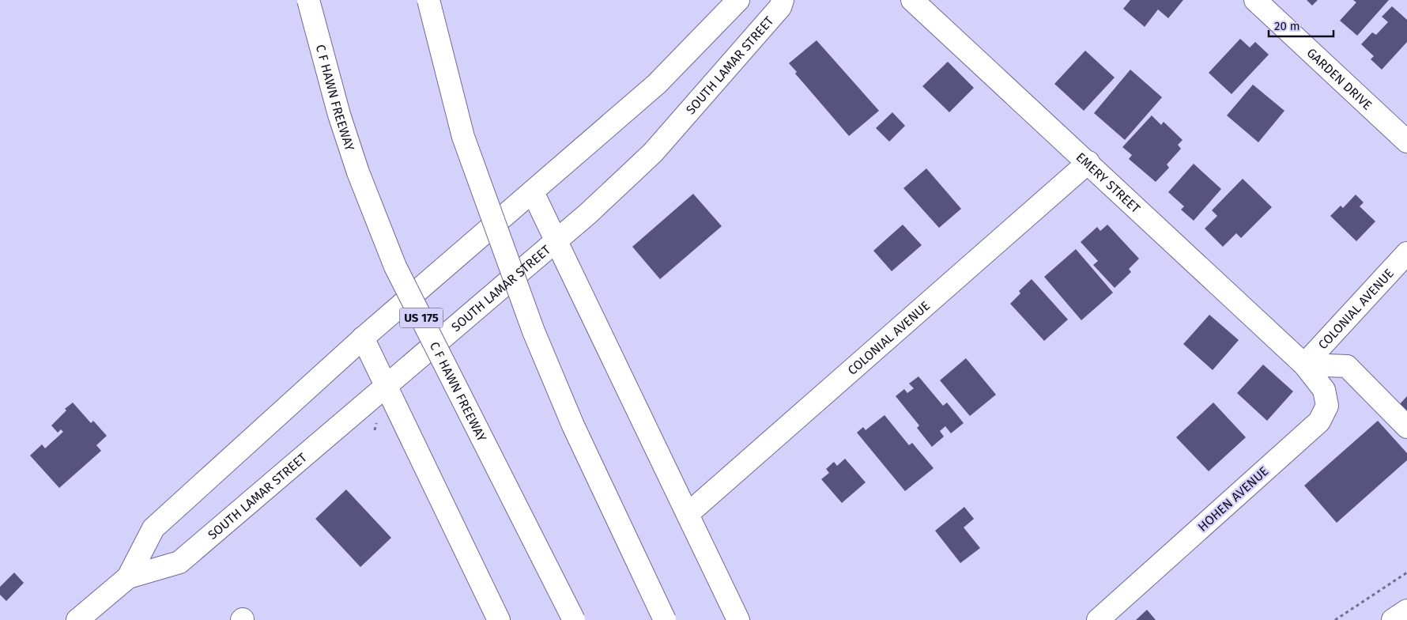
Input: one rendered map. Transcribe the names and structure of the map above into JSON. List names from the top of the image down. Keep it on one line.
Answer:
{"streets":{"main road":["SOUTH LAMAR STREET","GARDEN DRIVE","C F HAWN FREEWAY","EMERY STREET","COLONIAL AVENUE","US 175","HOHEN AVENUE"]},"crossings":[["EMERY STREET","COLONIAL AVENUE"],["EMERY STREET","HOHEN AVENUE"],["COLONIAL AVENUE","HOHEN AVENUE"]],"scale_bar":"20 m"}
